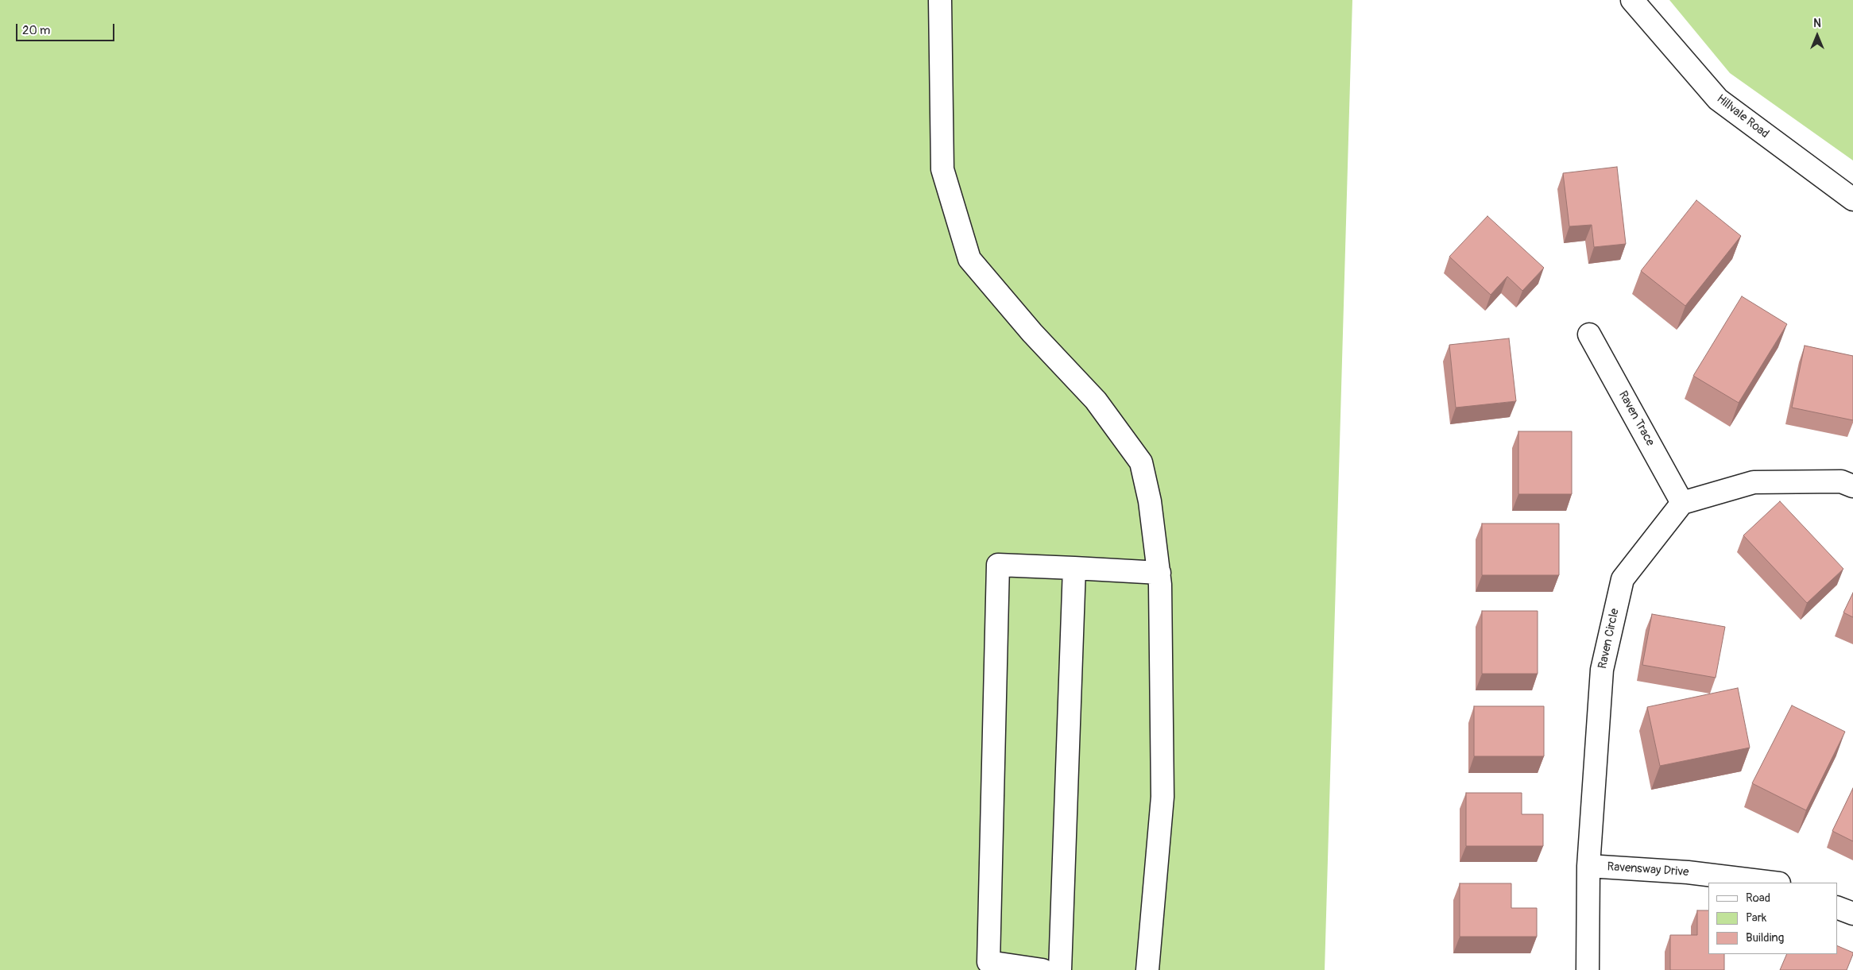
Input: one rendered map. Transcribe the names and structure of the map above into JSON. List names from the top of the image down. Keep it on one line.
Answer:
{"streets":{"street":["Hillvale Road","Raven Trace","Raven Circle","Ravensway Drive"]},"crossings":[["Raven Trace","Raven Circle"],["Raven Circle","Ravensway Drive"]],"legend":["Road","Park","Building"],"scale_bar":"20 m","north":"top"}
